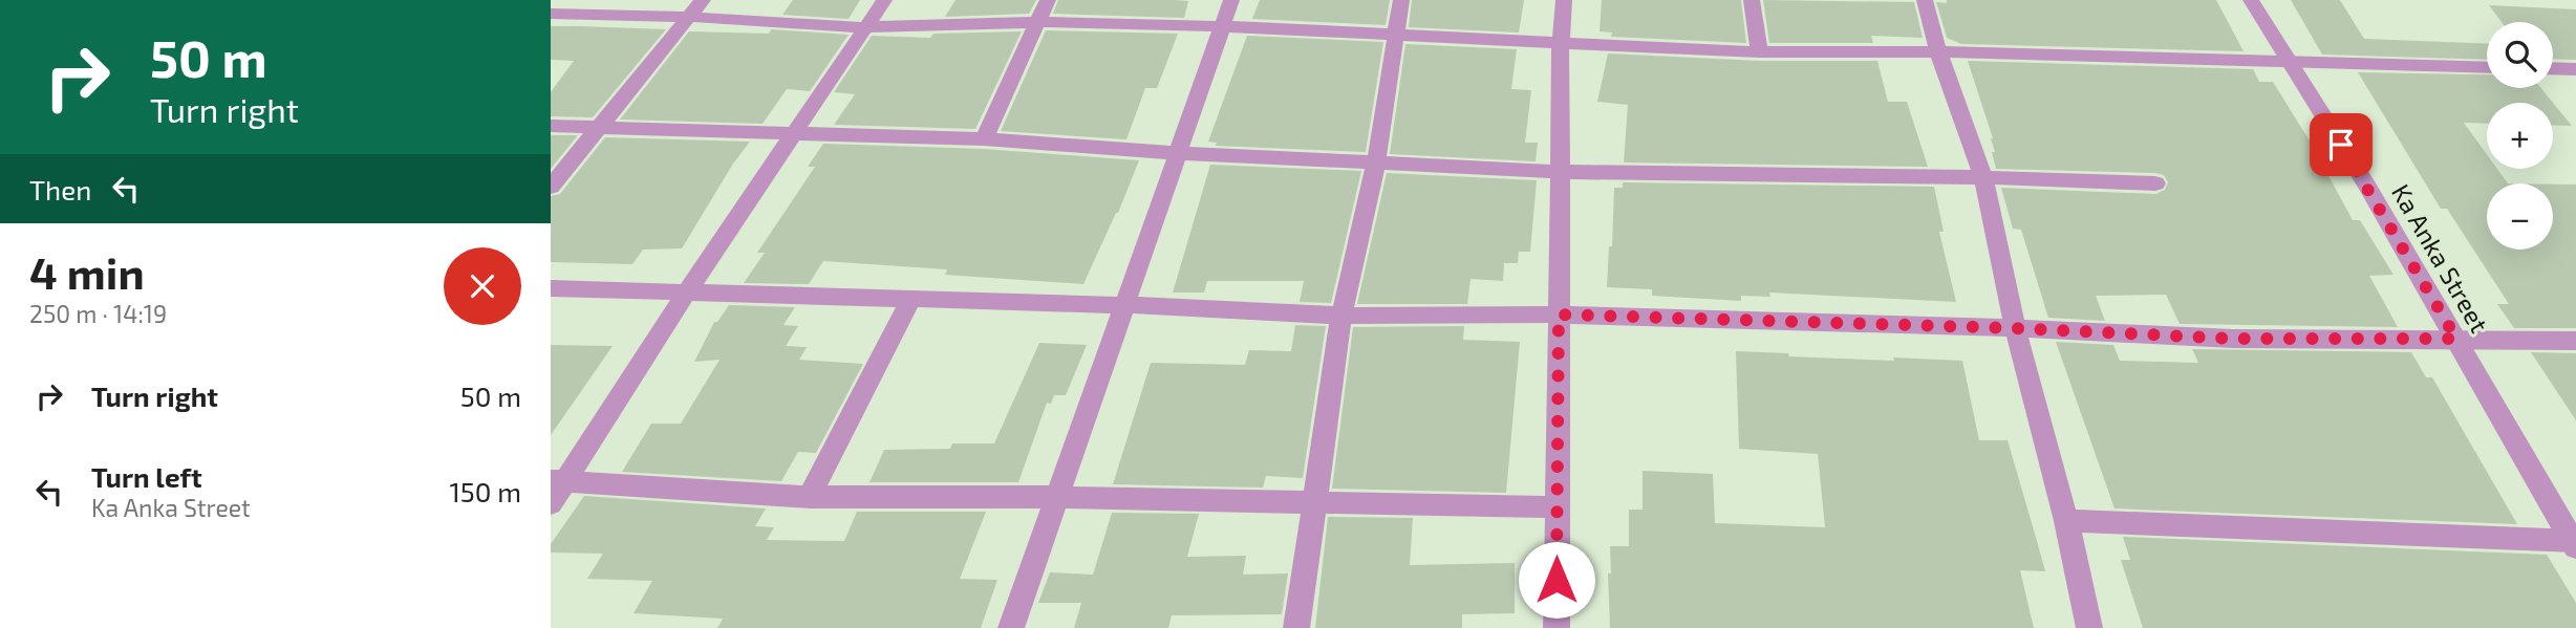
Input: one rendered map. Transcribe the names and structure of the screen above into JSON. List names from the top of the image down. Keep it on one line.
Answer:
{"streets":{"street":["Ka Anka Street"]},"page":{"turn":["50 m","Turn right"],"map_buttons":["+","−"],"then":"Then","heading":["4 min","250 m · 14:19"],"list":[{"name":"Turn right","value":"50 m"},{"name":"Turn left","note":"Ka Anka Street","value":"150 m"}]}}
